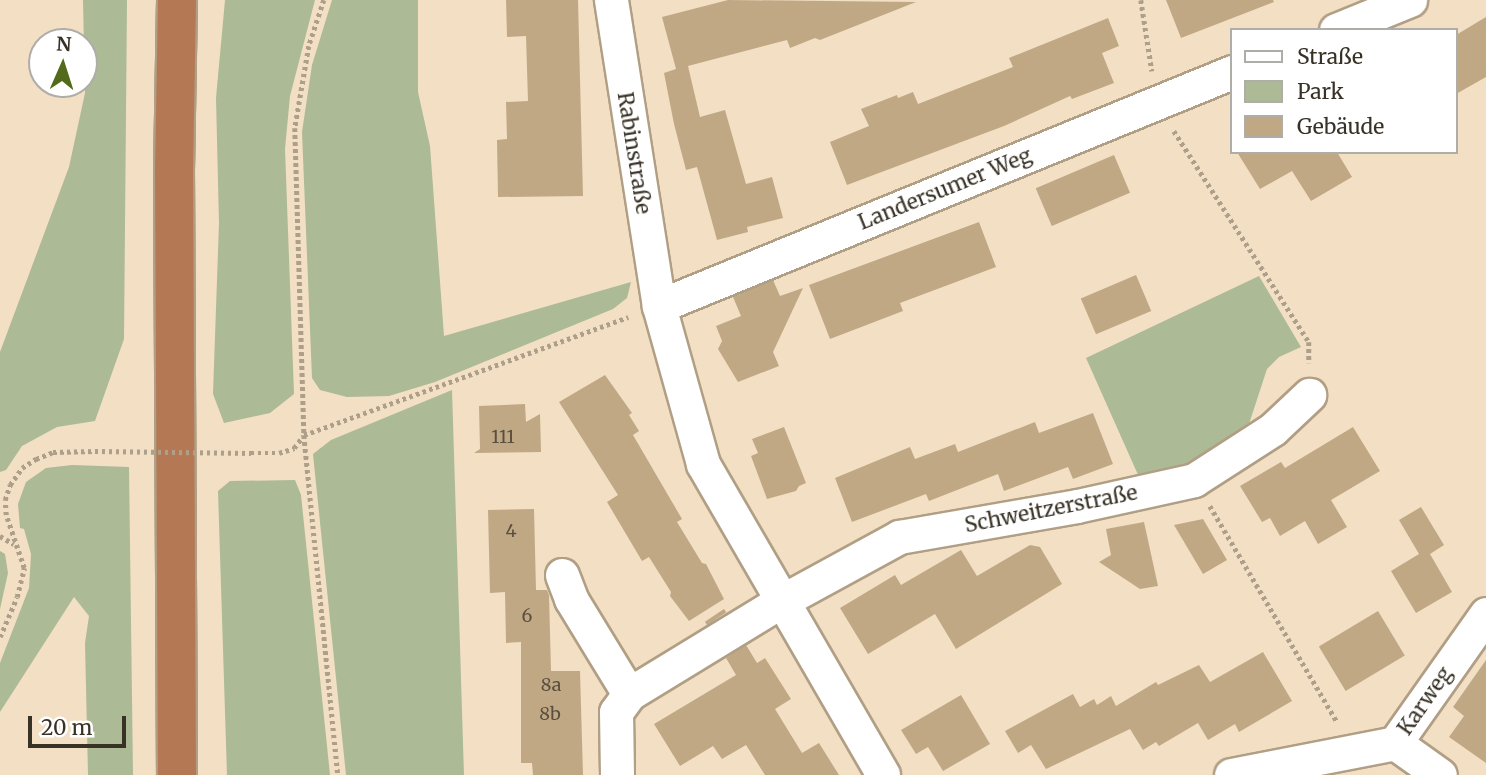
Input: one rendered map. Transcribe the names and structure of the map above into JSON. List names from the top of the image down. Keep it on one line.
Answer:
{"streets":{"street":["Rabinstraße","Landersumer Weg","Schweitzerstraße","Karweg"]},"crossings":[["Rabinstraße","Landersumer Weg"]],"house_numbers":["111","4","6","8a","8b"],"legend":["Straße","Park","Gebäude"],"scale_bar":"20 m","north":"top"}
